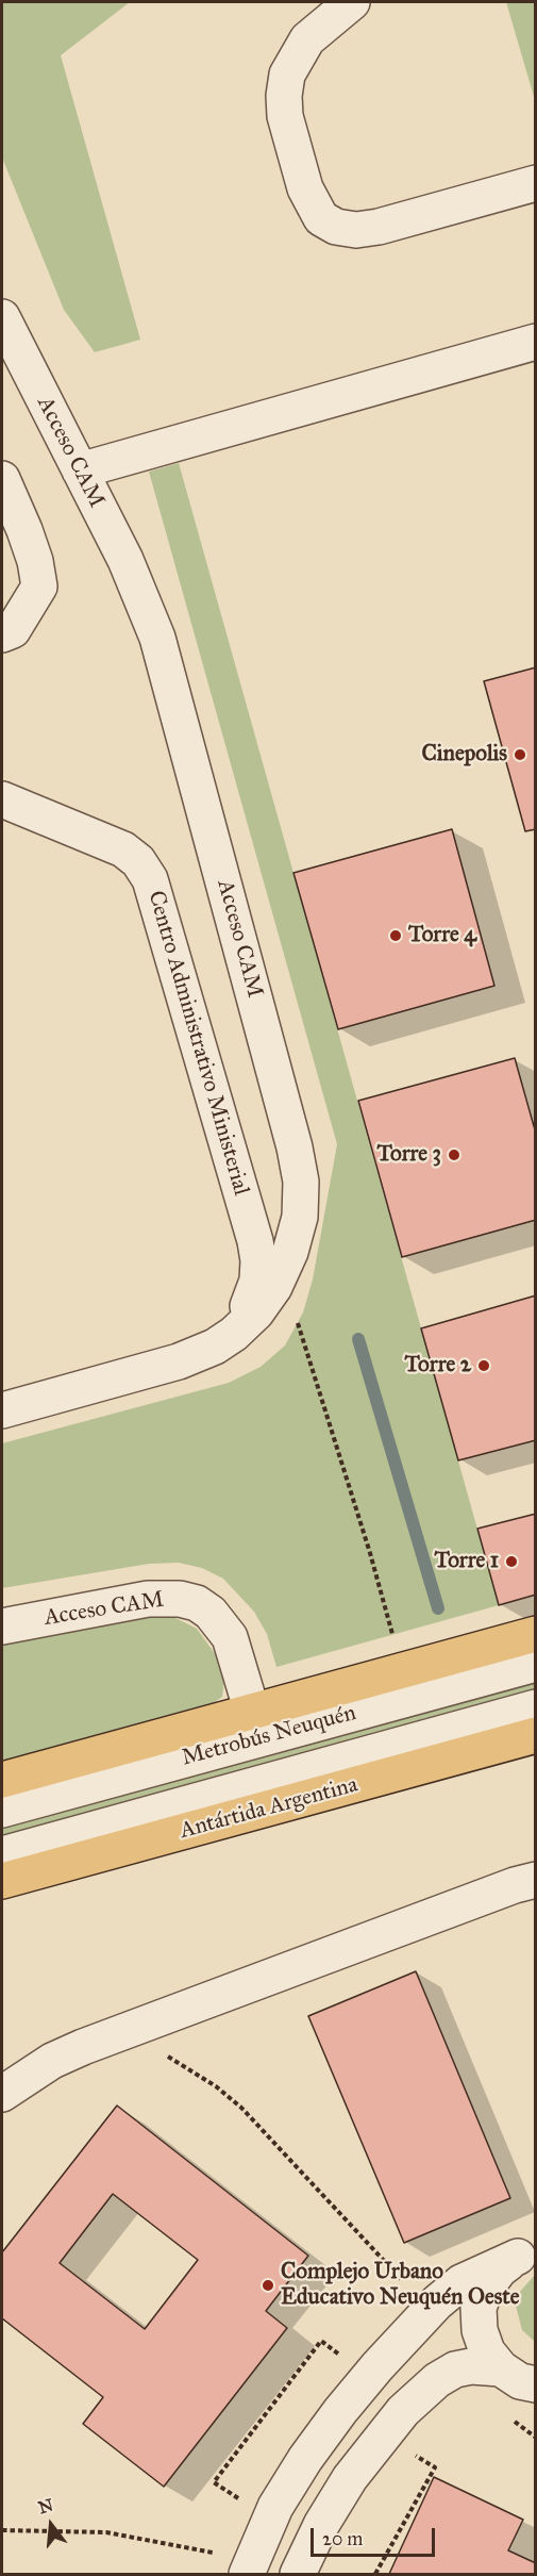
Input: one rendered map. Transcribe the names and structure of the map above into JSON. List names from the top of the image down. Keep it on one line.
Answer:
{"streets":{"main road":["Antártida Argentina"],"street":["Acceso CAM","Centro Administrativo Ministerial","Metrobús Neuquén"]},"crossings":[["Acceso CAM","Centro Administrativo Ministerial"]],"places":["Cinepolis","Torre 4","Torre 3","Torre 2","Torre 1","Complejo Urbano Educativo Neuquén Oeste"],"scale_bar":"20 m","north":"top"}
